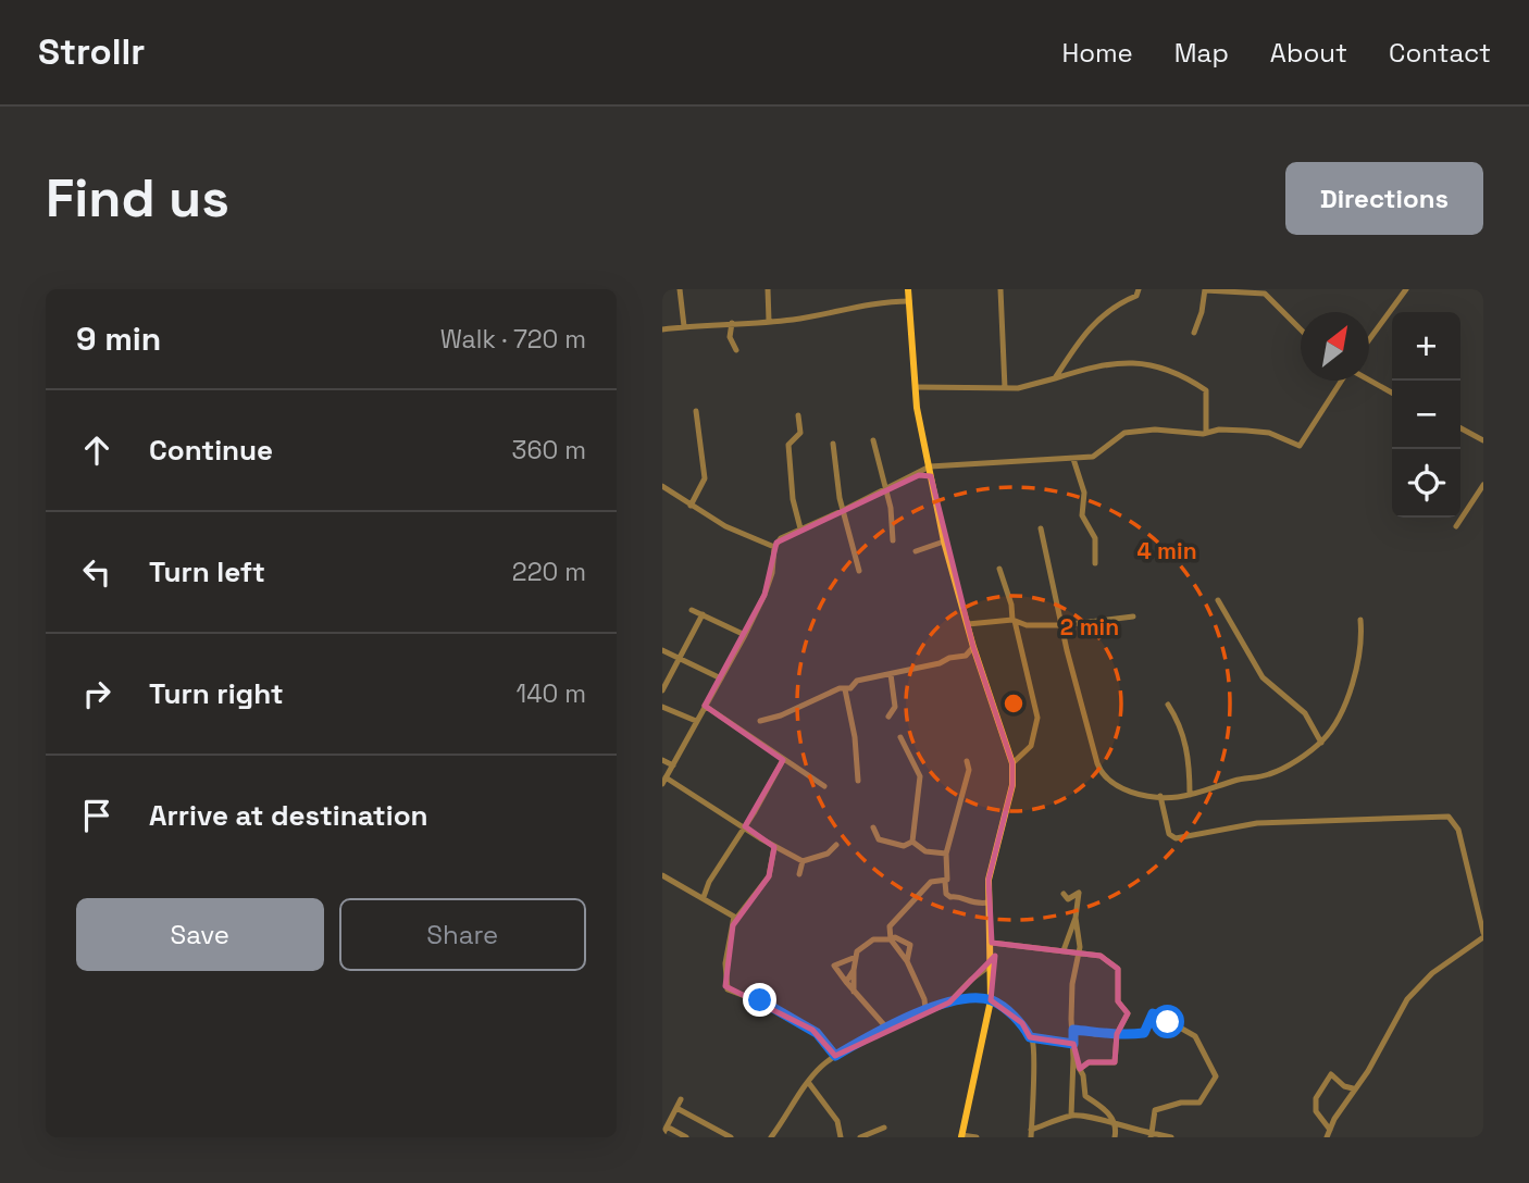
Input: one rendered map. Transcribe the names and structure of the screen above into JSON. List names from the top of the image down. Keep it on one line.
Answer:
{"north":"top right","page":{"header":"Strollr","nav":["Home","Map","About","Contact"],"buttons":["Directions",["Save","Share"]],"title":"Find us","heading":["9 min","Walk · 720 m"],"map_buttons":["+","−"],"list":[["Continue","360 m"],["Turn left","220 m"],["Turn right","140 m"],"Arrive at destination"]},"rings":["4 min","2 min"]}
